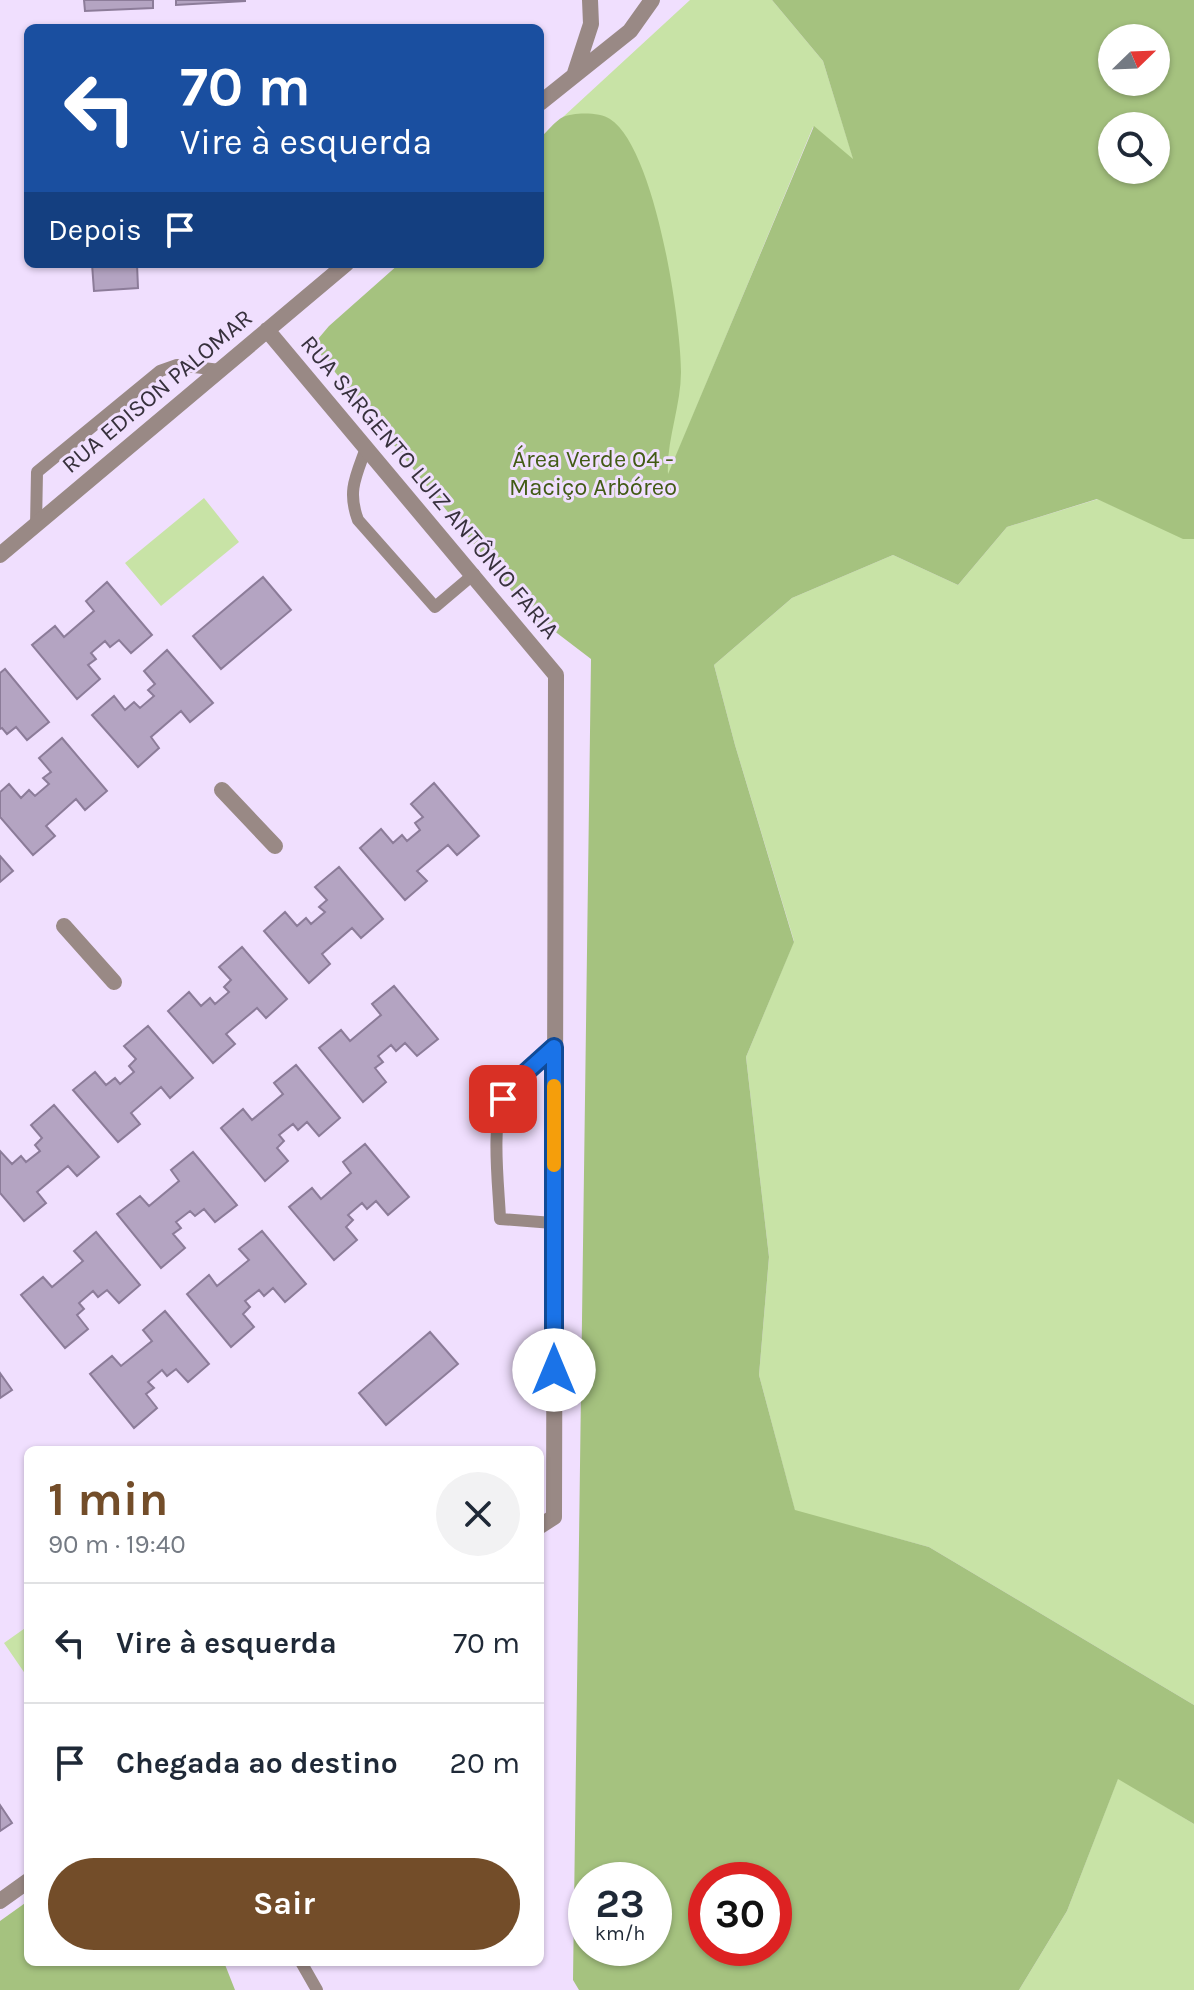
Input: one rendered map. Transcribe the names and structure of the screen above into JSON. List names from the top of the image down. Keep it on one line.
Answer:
{"streets":{"street":["RUA EDISON PALOMAR","RUA SARGENTO LUIZ ANTÔNIO FARIA"]},"crossings":[["RUA EDISON PALOMAR","RUA SARGENTO LUIZ ANTÔNIO FARIA"]],"parks":["Área Verde 04 - Maciço Arbóreo"],"north":"top right","page":{"turn":["70 m","Vire à esquerda"],"then":"Depois","heading":["1 min","90 m · 19:40"],"list":[{"name":"Vire à esquerda","value":"70 m"},{"name":"Chegada ao destino","value":"20 m"}],"buttons":"Sair","speed":"23 km/h","limit":"30"}}
